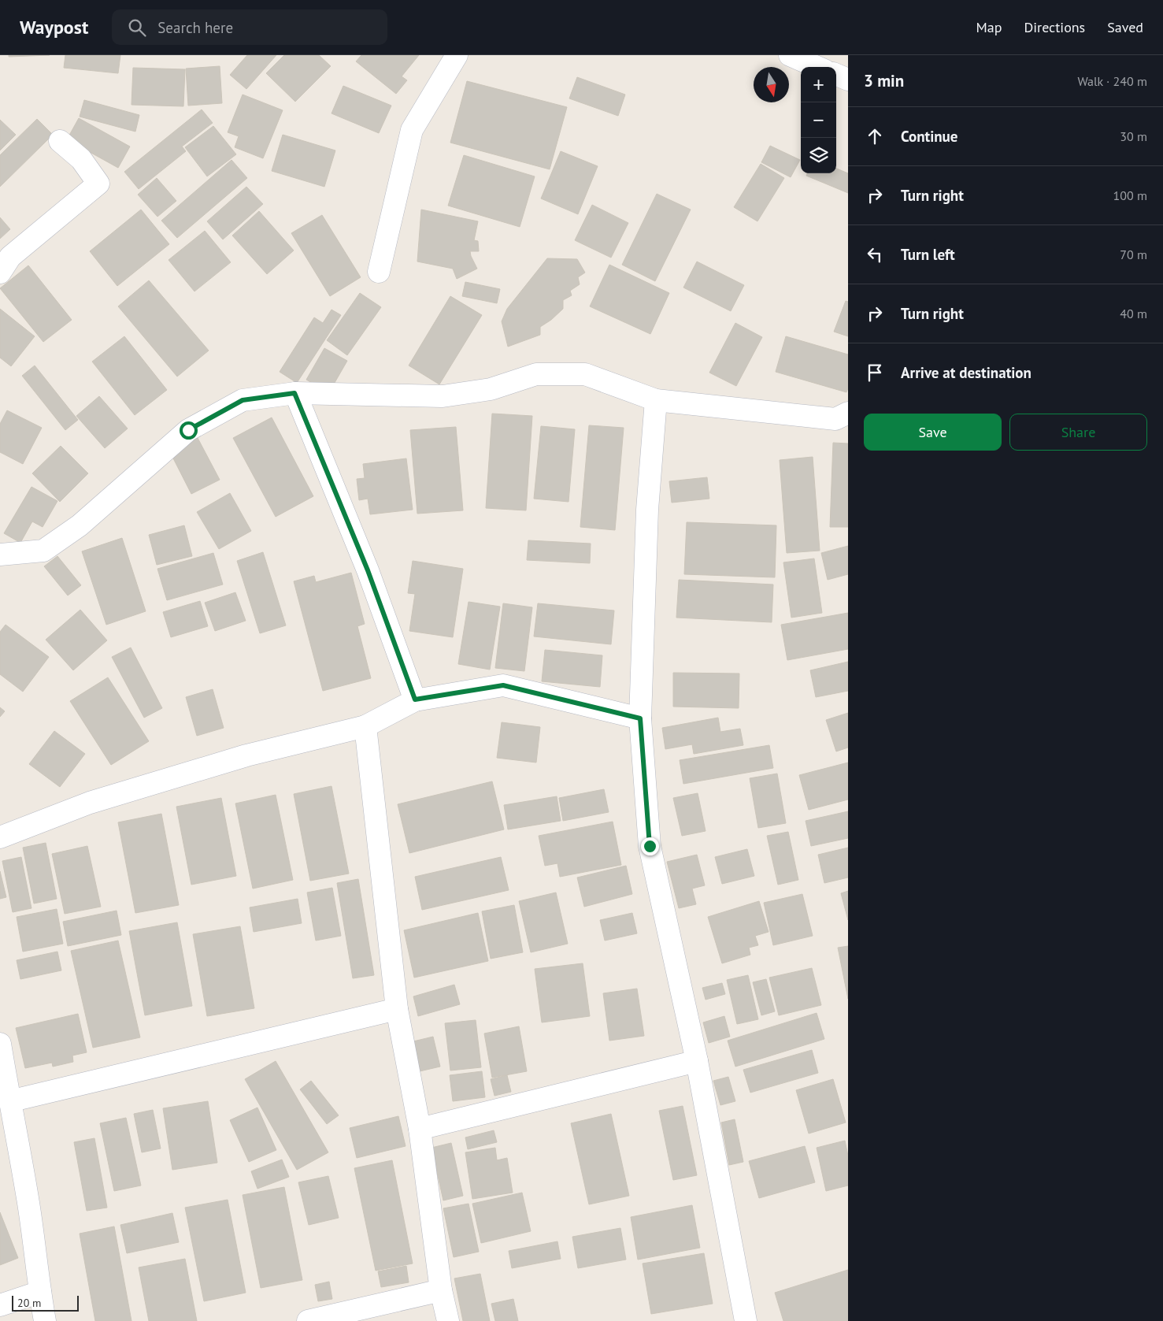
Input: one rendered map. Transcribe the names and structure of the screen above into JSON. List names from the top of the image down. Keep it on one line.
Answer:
{"scale_bar":"20 m","north":"bottom","page":{"header":"Waypost","search":"Search here","nav":["Map","Directions","Saved"],"heading":["3 min","Walk · 240 m"],"map_buttons":["+","−"],"list":[["Continue","30 m"],["Turn right","100 m"],["Turn left","70 m"],["Turn right","40 m"],"Arrive at destination"],"buttons":["Save","Share"],"scale":"20 m"}}
